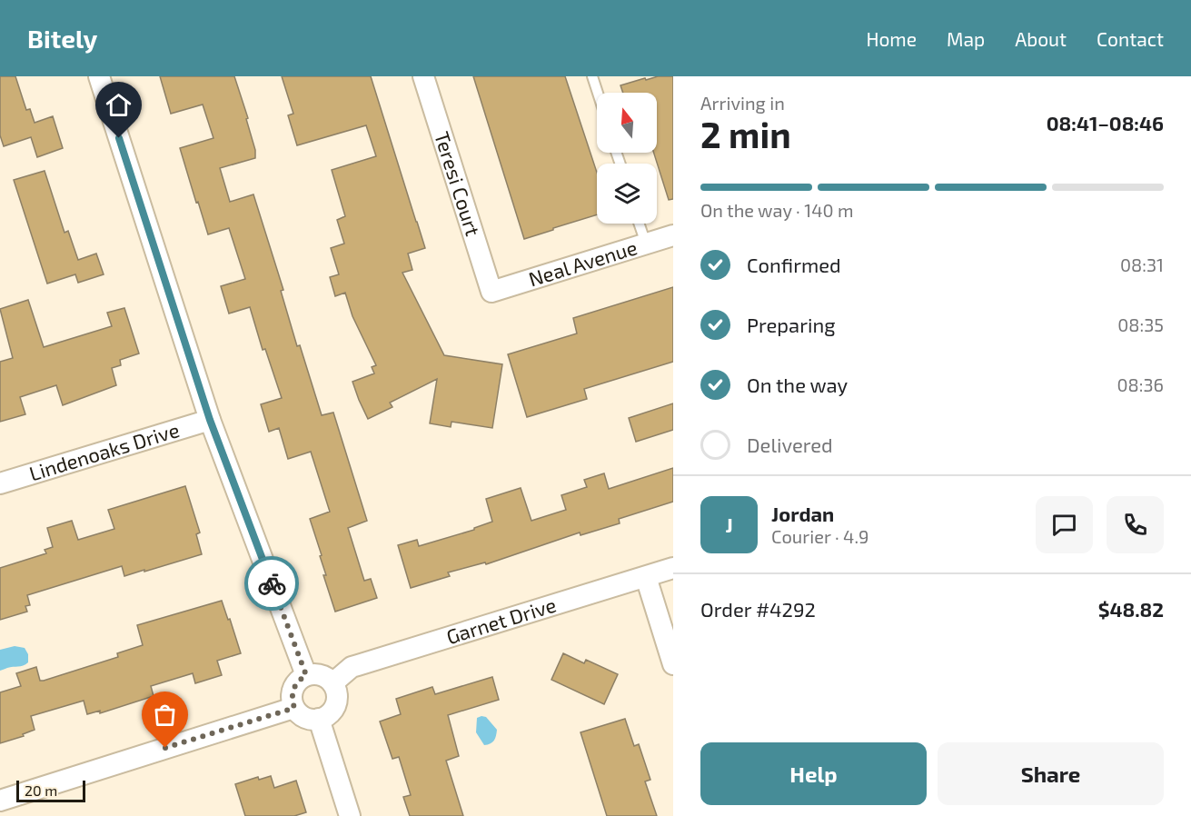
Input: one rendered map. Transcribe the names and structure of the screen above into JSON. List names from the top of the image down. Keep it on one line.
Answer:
{"streets":{"street":["Teresi Court","Neal Avenue","Lindenoaks Drive","Garnet Drive"]},"crossings":[["Teresi Court","Neal Avenue"]],"scale_bar":"20 m","north":"top","page":{"header":"Bitely","nav":["Home","Map","About","Contact"],"heading":["2 min","Arriving in","08:41–08:46"],"panel":["Jordan","Courier · 4.9","Order #4292","$48.82"],"bar":"On the way · 140 m","list":[["Confirmed","08:31"],["Preparing","08:35"],["On the way","08:36"],"Delivered"],"round":"J","buttons":["Help","Share"],"scale":"20 m"}}
